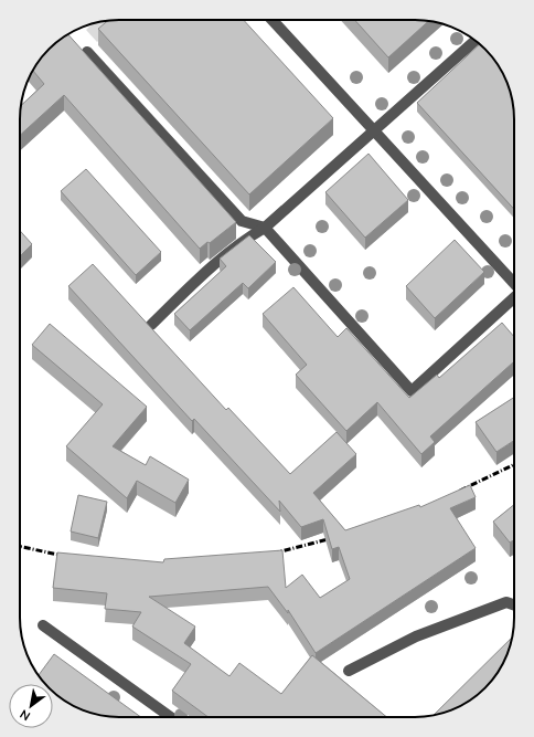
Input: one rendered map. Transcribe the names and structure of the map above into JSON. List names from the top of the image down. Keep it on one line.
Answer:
{"north":"bottom left"}
